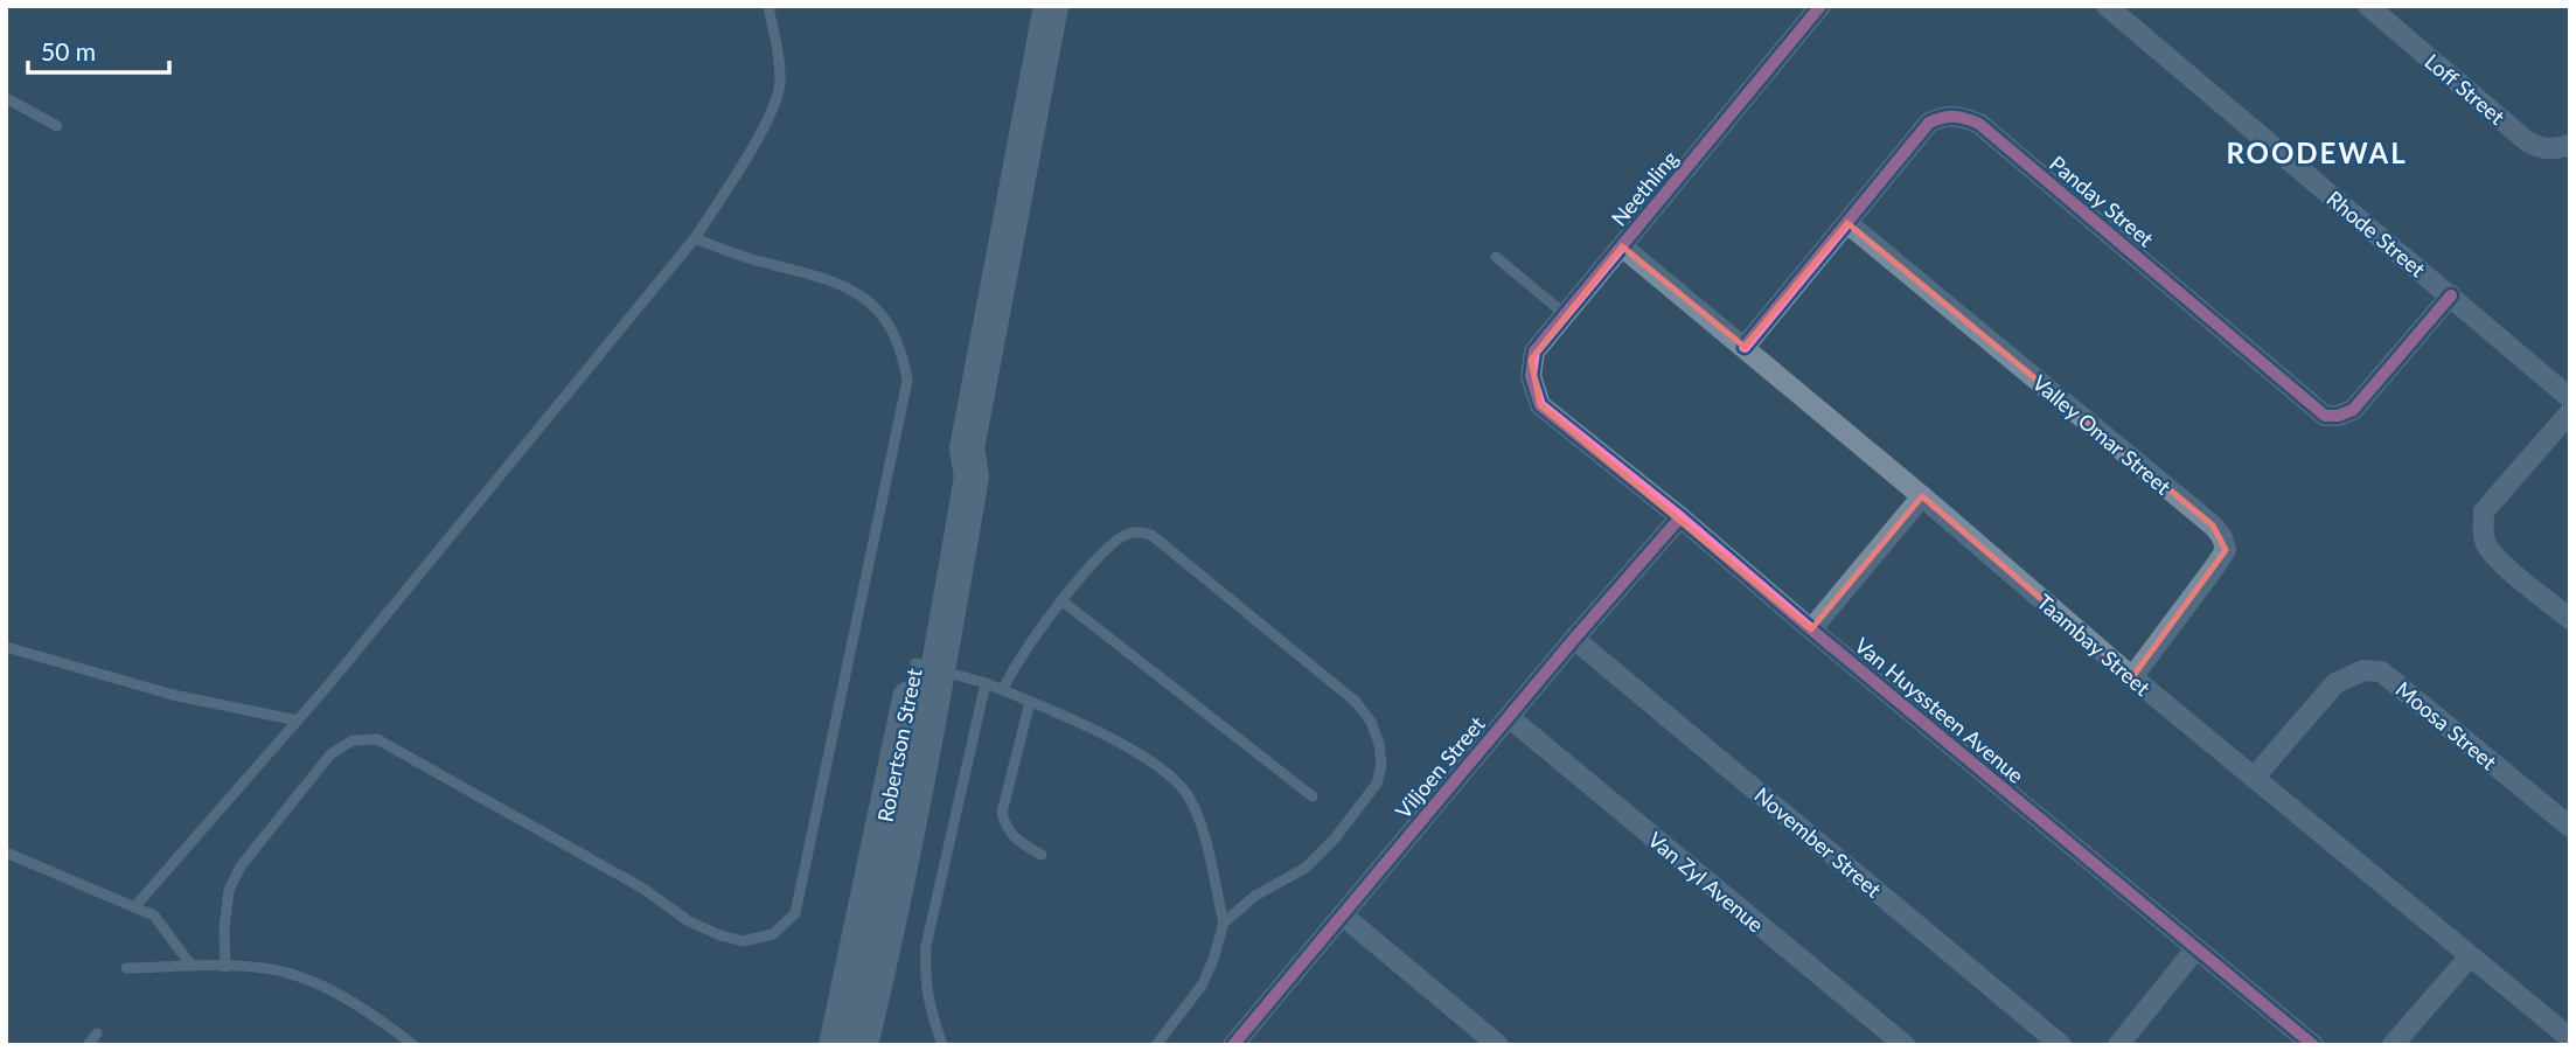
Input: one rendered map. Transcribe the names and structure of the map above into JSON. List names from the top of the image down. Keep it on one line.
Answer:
{"streets":{"main road":["Robertson Street"],"street":["Loff Street","Neethling","Panday Street","Rhode Street","Valley Omar Street","Taambay Street","Van Huyssteen Avenue","Moosa Street","Viljoen Street","November Street","Van Zyl Avenue"]},"crossings":[["Neethling","Taambay Street"],["Neethling","Van Huyssteen Avenue"],["Panday Street","Rhode Street"],["Panday Street","Valley Omar Street"],["Panday Street","Taambay Street"],["Valley Omar Street","Taambay Street"],["Taambay Street","Moosa Street"],["Van Huyssteen Avenue","Viljoen Street"],["Viljoen Street","November Street"],["Viljoen Street","Van Zyl Avenue"]],"districts":["ROODEWAL"],"scale_bar":"50 m"}
